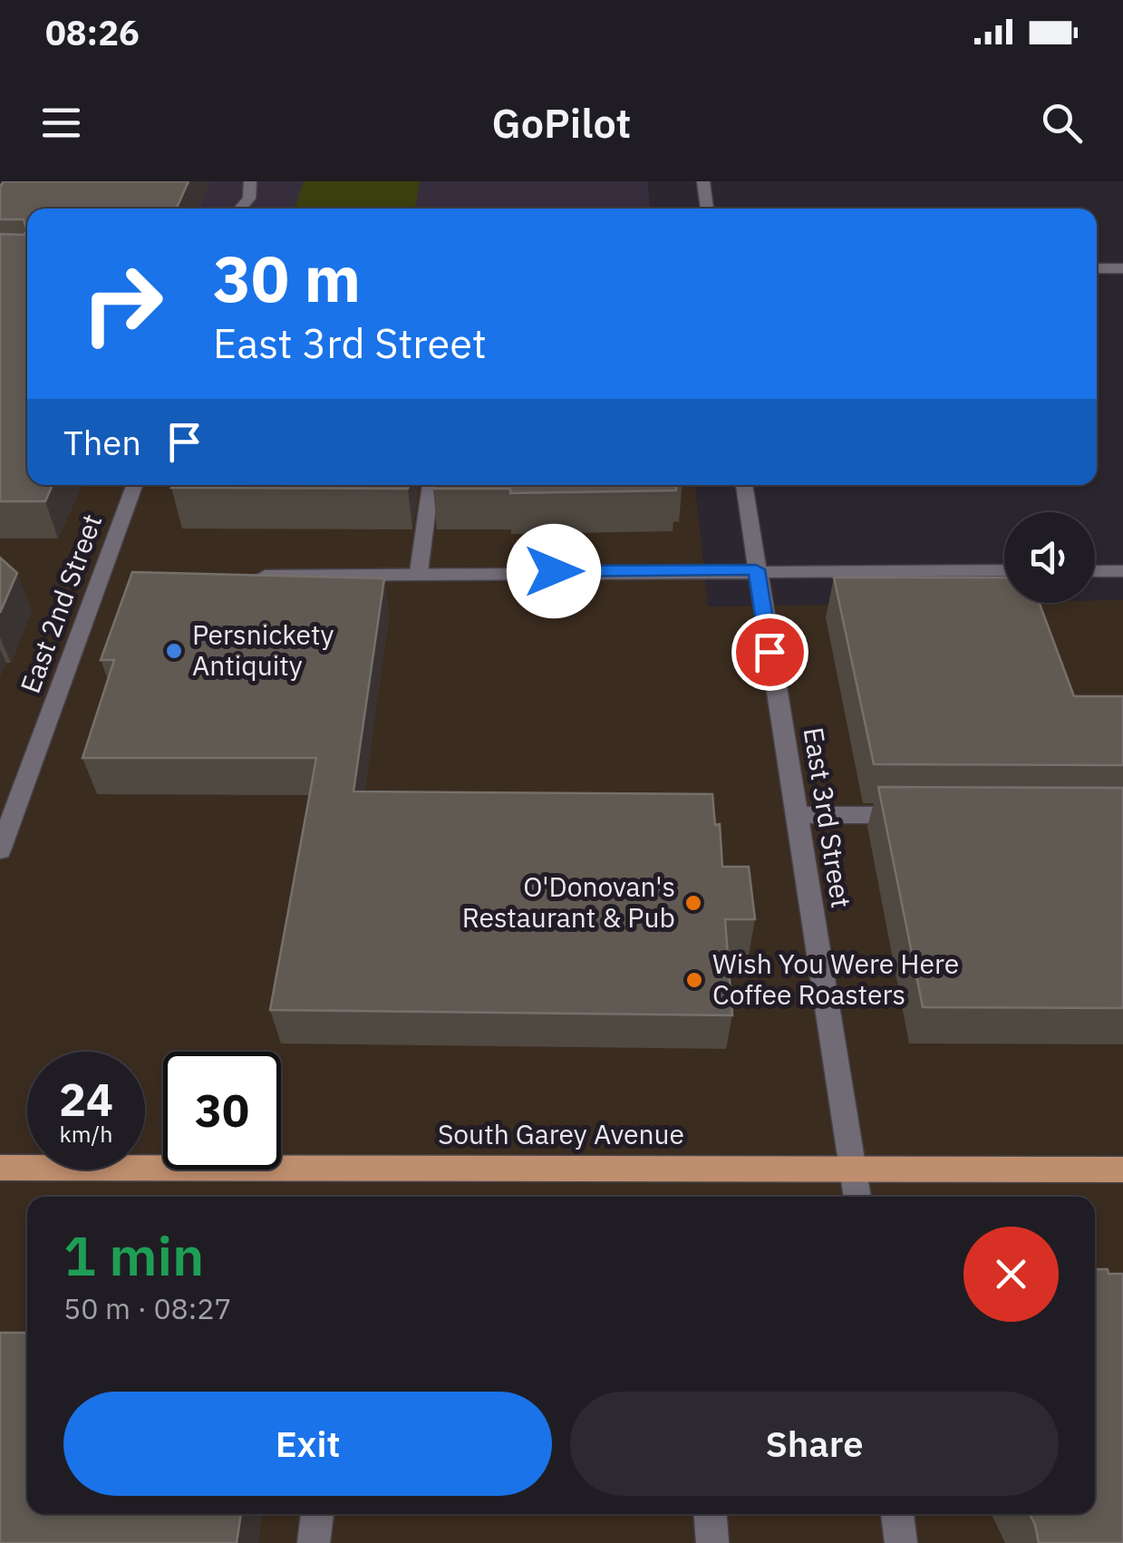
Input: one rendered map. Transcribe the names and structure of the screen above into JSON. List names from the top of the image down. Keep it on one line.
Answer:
{"streets":{"main road":["South Garey Avenue"],"street":["East 2nd Street","East 3rd Street"]},"crossings":[["East 3rd Street","South Garey Avenue"]],"places":["Persnickety Antiquity","O'Donovan's Restaurant & Pub","Wish You Were Here Coffee Roasters"],"page":{"status":"08:26","header":"GoPilot","turn":["30 m","East 3rd Street"],"then":"Then","speed":"24 km/h","limit":"30","heading":["1 min","50 m · 08:27"],"buttons":["Exit","Share"]}}
